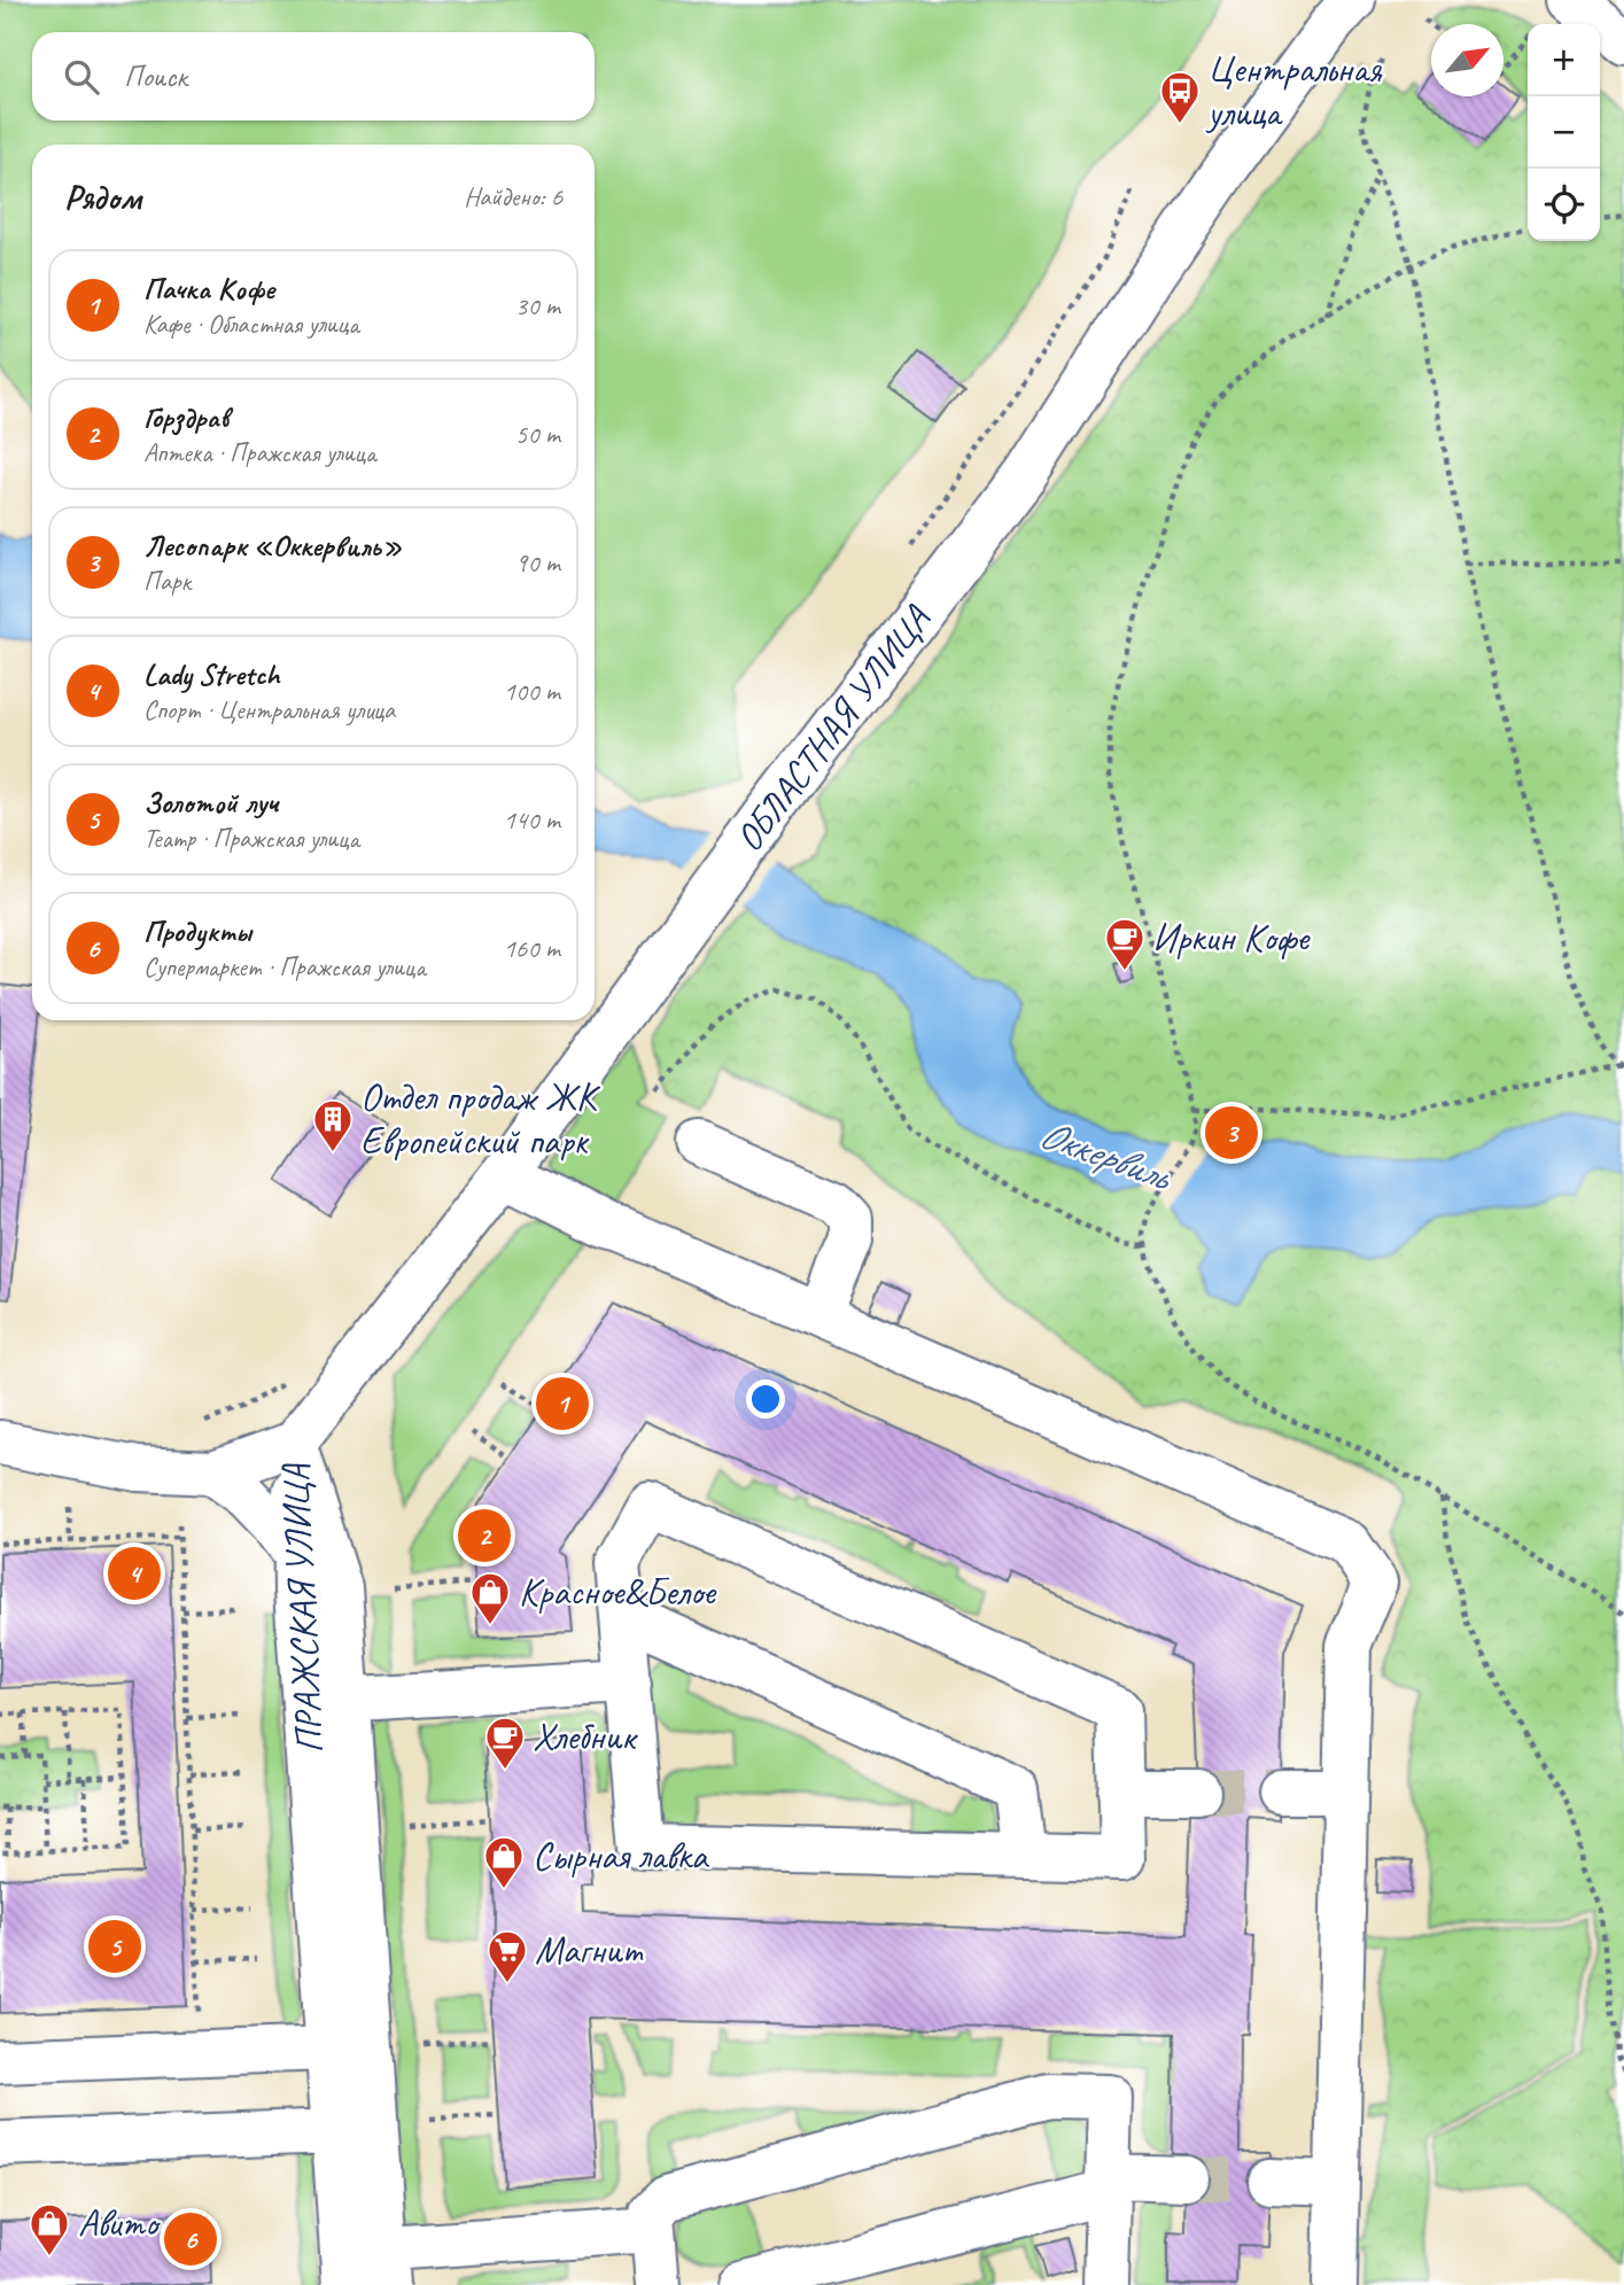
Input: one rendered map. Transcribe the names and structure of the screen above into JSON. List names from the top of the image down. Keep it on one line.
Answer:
{"streets":{"street":["ОБЛАСТНАЯ УЛИЦА","ПРАЖСКАЯ УЛИЦА"]},"crossings":[["ОБЛАСТНАЯ УЛИЦА","ПРАЖСКАЯ УЛИЦА"]],"water":["Оккервиль"],"places":{"bus stop":["Центральная улица"],"cafe":["Иркин Кофе","Хлебник"],"building":["Отдел продаж ЖК Европейский парк"],"shop":["Красное&Белое","Сырная лавка","Авито"],"supermarket":["Магнит"]},"north":"top right","page":{"map_buttons":["+","−"],"search":"Поиск","heading":["Рядом","Найдено: 6"],"list":[{"mark":"1","name":"Пачка Кофе","note":"Кафе · Областная улица","value":"30 m"},{"mark":"2","name":"Горздрав","note":"Аптека · Пражская улица","value":"50 m"},{"mark":"3","name":"Лесопарк «Оккервиль»","note":"Парк","value":"90 m"},{"mark":"4","name":"Lady Stretch","note":"Спорт · Центральная улица","value":"100 m"},{"mark":"5","name":"Золотой луч","note":"Театр · Пражская улица","value":"140 m"},{"mark":"6","name":"Продукты","note":"Супермаркет · Пражская улица","value":"160 m"}],"pins":["3","1","2","4","5","6"]}}
